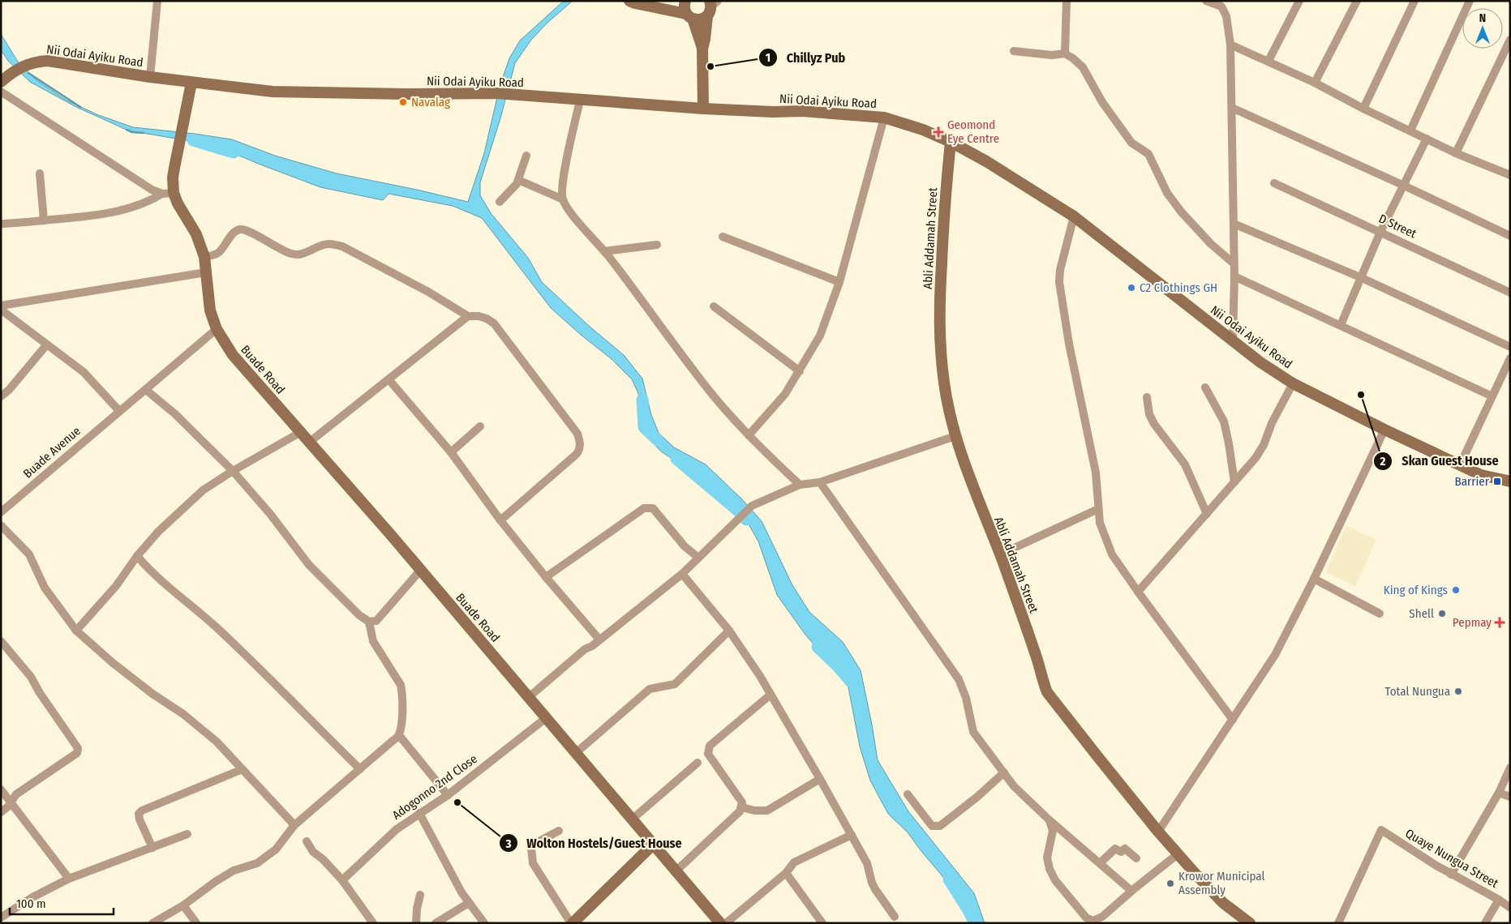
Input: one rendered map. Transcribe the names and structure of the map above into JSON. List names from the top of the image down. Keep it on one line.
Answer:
{"streets":{"street":["Nii Odai Ayiku Road","D Street","Abli Addamah Street","Buade Road","Buade Avenue","Adogonno 2nd Close","Quaye Nungua Street"]},"crossings":[["Nii Odai Ayiku Road","Abli Addamah Street"],["Buade Road","Buade Avenue"],["Buade Road","Adogonno 2nd Close"]],"places":{"other":["Chillyz Pub","Navalag","C2 Clothings GH","Skan Guest House","King of Kings","Shell","Total Nungua","Wolton Hostels/Guest House","Krowor Municipal Assembly"],"health":["Geomond Eye Centre","Pepmay"],"transit":["Barrier"]},"scale_bar":"100 m","north":"top"}
